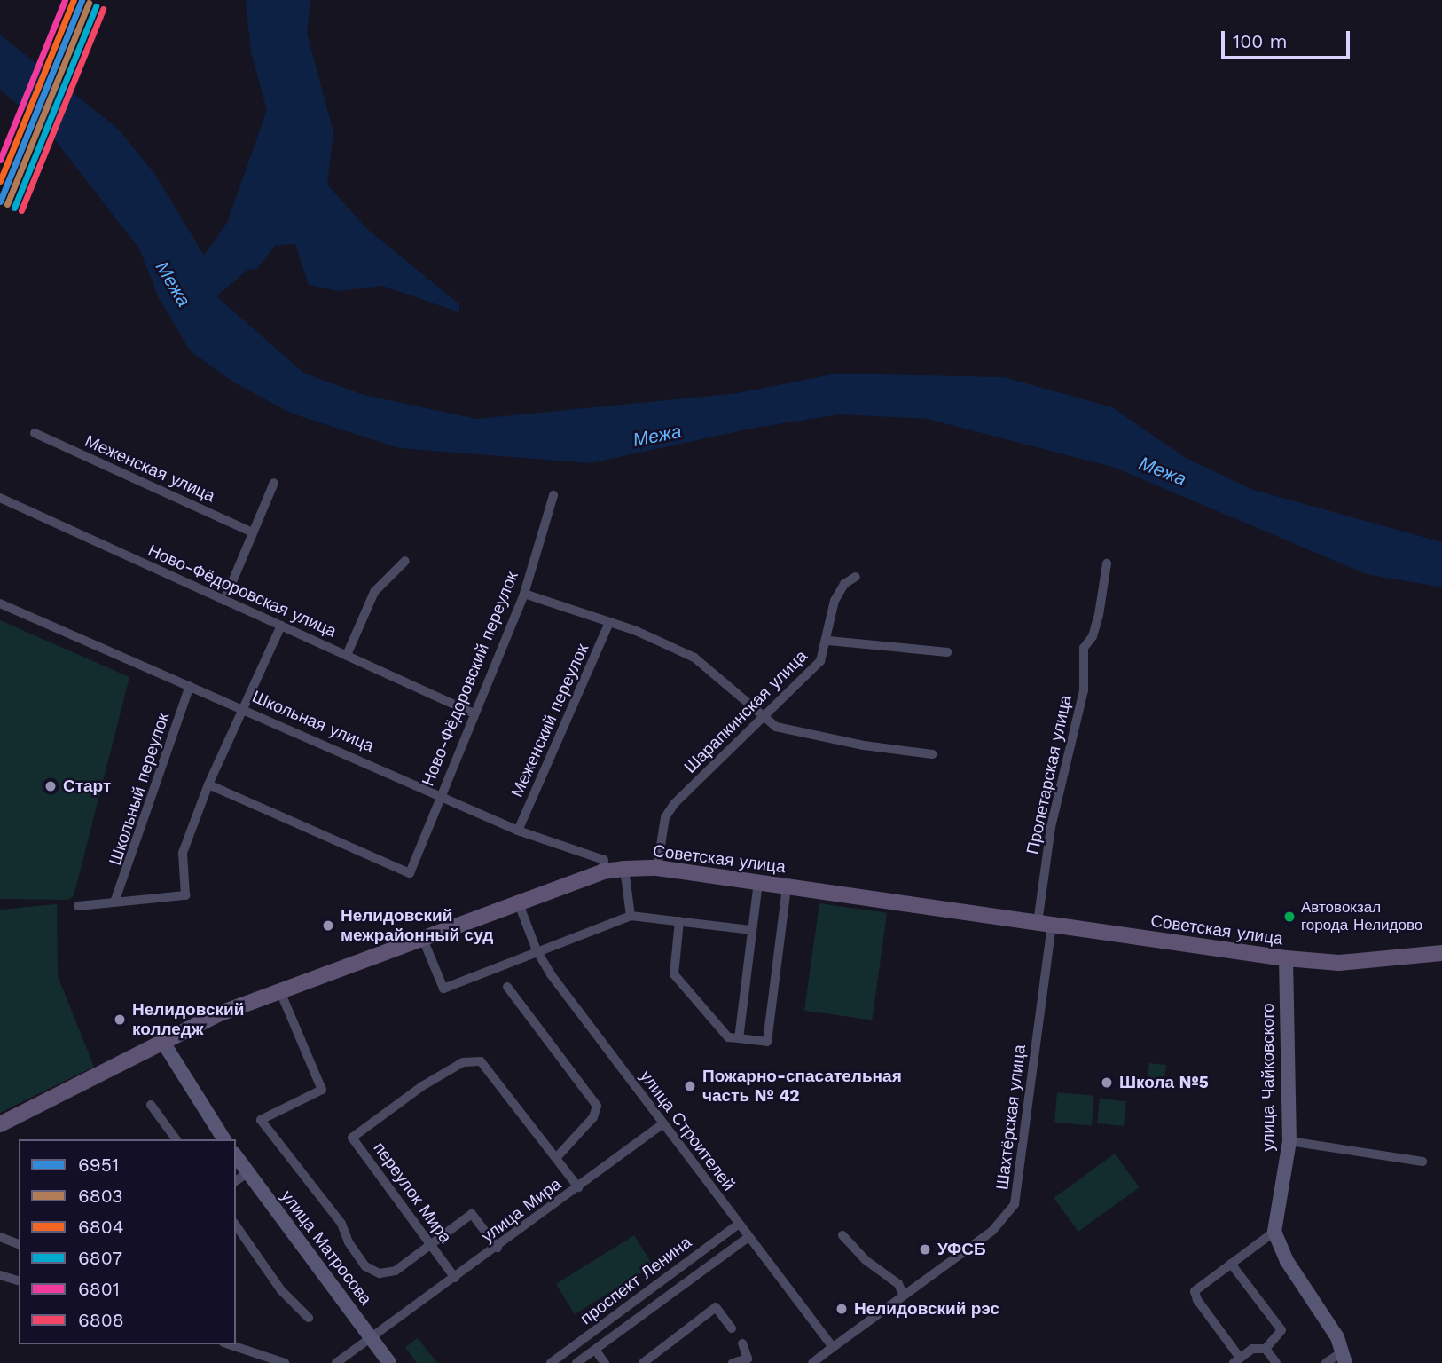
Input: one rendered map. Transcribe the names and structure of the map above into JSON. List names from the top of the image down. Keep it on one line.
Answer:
{"streets":{"main road":["Советская улица"],"street":["Меженская улица","Ново-Фёдоровская улица","Ново-Фёдоровский переулок","Шарапкинская улица","Меженский переулок","Школьная улица","Пролетарская улица","Школьный переулок","улица Чайковского","Шахтёрская улица","улица Строителей","переулок Мира","улица Мира","улица Матросова","проспект Ленина"]},"crossings":[["Ново-Фёдоровская улица","Ново-Фёдоровский переулок"],["Ново-Фёдоровский переулок","Школьная улица"],["Шарапкинская улица","Советская улица"],["Меженский переулок","Школьная улица"],["Школьная улица","Школьный переулок"],["Школьная улица","Советская улица"],["Пролетарская улица","Советская улица"],["Пролетарская улица","Шахтёрская улица"],["Советская улица","улица Чайковского"],["Советская улица","Шахтёрская улица"],["Советская улица","улица Строителей"],["Шахтёрская улица","улица Строителей"],["улица Строителей","улица Мира"],["улица Строителей","проспект Ленина"],["переулок Мира","улица Мира"],["улица Мира","улица Матросова"]],"water":["Межа"],"places":["Старт","Автовокзал города Нелидово","Нелидовский межрайонный суд","Нелидовский колледж","Школа №5","Пожарно-спасательная часть № 42","УФСБ","Нелидовский рэс"],"lines":["transit line 6951","transit line 6804","transit line 6801","transit line 6803","transit line 6807","transit line 6808"],"legend":["6951","6803","6804","6807","6801","6808"],"scale_bar":"100 m"}
